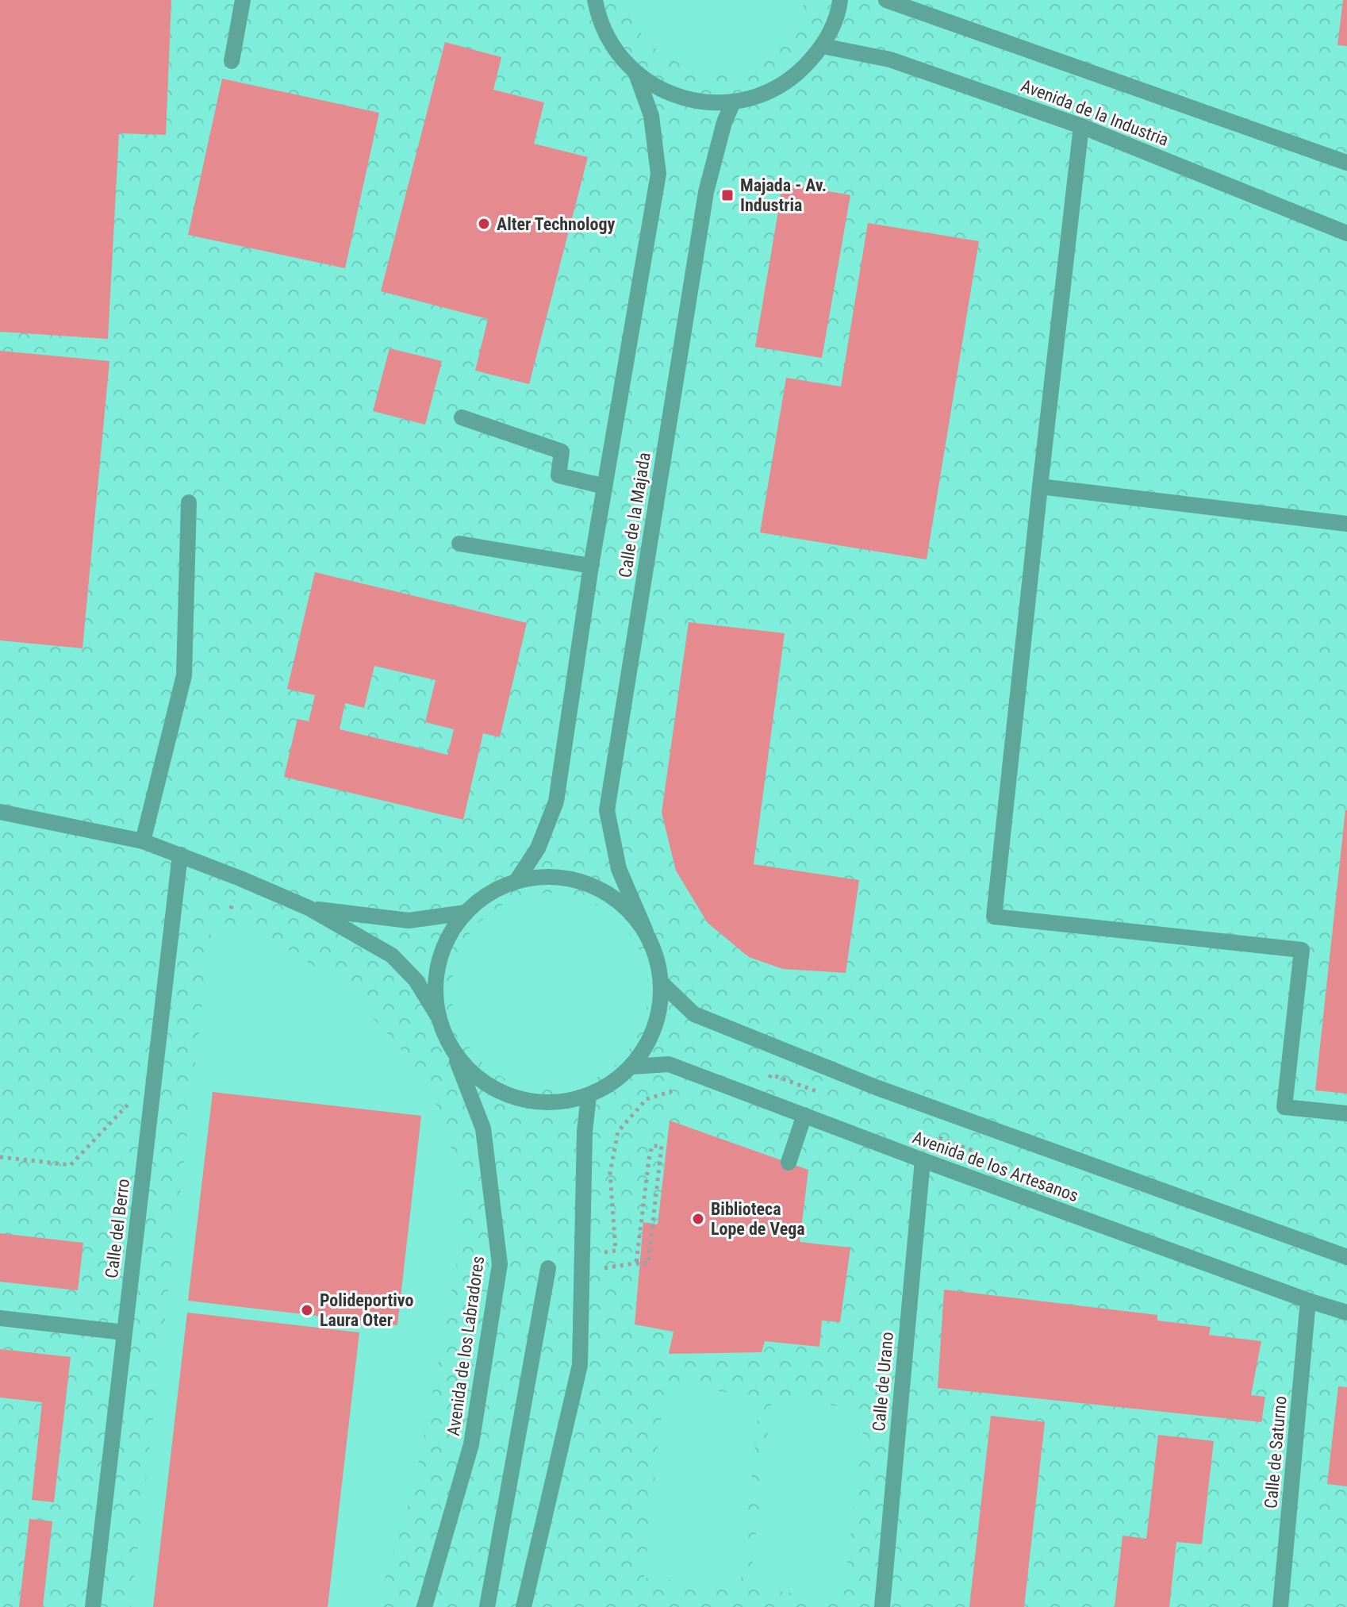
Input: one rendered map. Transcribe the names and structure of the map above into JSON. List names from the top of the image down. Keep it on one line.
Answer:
{"streets":{"street":["Avenida de la Industria","Calle de la Majada","Avenida de los Artesanos","Calle del Berro","Avenida de los Labradores","Calle de Urano","Calle de Saturno"]},"crossings":[["Calle de la Majada","Avenida de los Artesanos"],["Calle de la Majada","Avenida de los Labradores"],["Avenida de los Artesanos","Avenida de los Labradores"],["Avenida de los Artesanos","Calle de Urano"],["Avenida de los Artesanos","Calle de Saturno"]],"places":{"transit":["Majada - Av. Industria"],"other":["Alter Technology","Biblioteca Lope de Vega","Polideportivo Laura Oter"]}}
